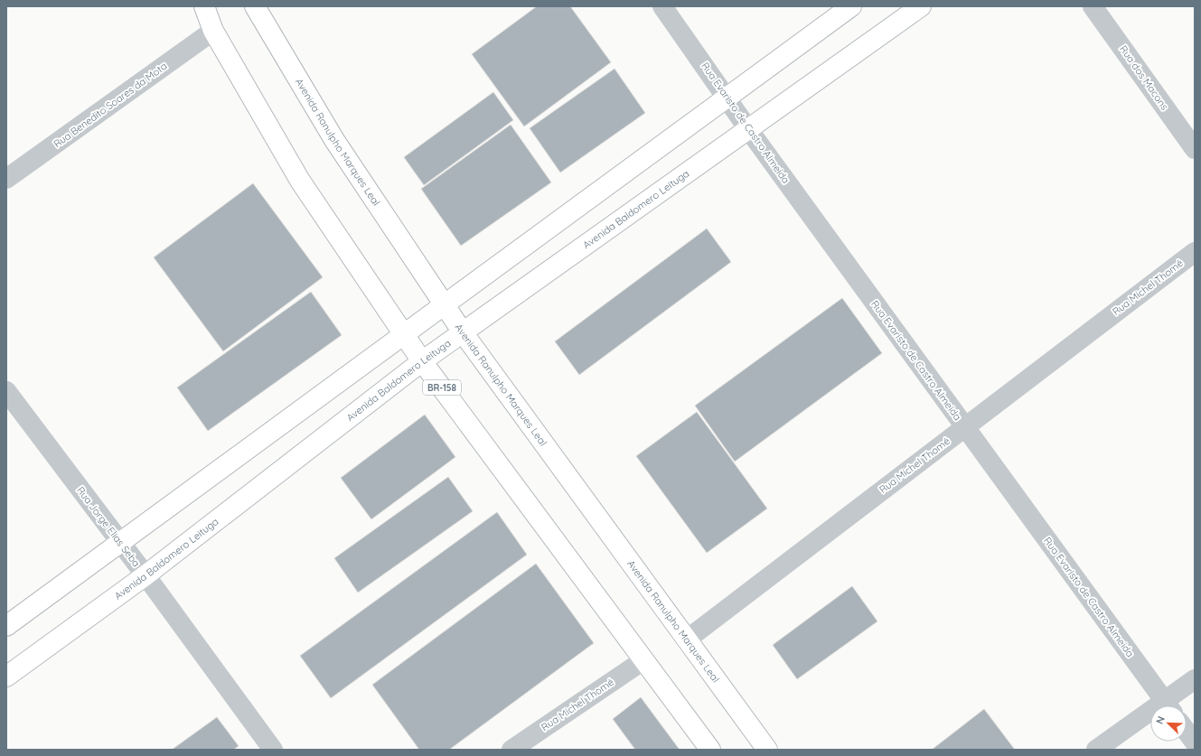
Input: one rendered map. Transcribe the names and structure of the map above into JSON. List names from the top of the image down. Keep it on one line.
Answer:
{"streets":{"main road":["Avenida Ranulpho Marques Leal","Avenida Baldomero Leituga","BR-158"],"street":["Rua dos Macons","Rua Benedito Soares da Mota","Rua Evaristo de Castro Almeida","Rua Michel Thomé","Rua Jorge Elias Seba"]},"crossings":[["Rua Benedito Soares da Mota","BR-158"],["Rua Evaristo de Castro Almeida","Avenida Baldomero Leituga"],["Rua Evaristo de Castro Almeida","Rua Michel Thomé"],["Avenida Ranulpho Marques Leal","Avenida Baldomero Leituga"],["Avenida Ranulpho Marques Leal","Rua Michel Thomé"],["Avenida Baldomero Leituga","BR-158"],["Avenida Baldomero Leituga","Rua Jorge Elias Seba"],["Rua Michel Thomé","BR-158"]],"north":"top left"}
